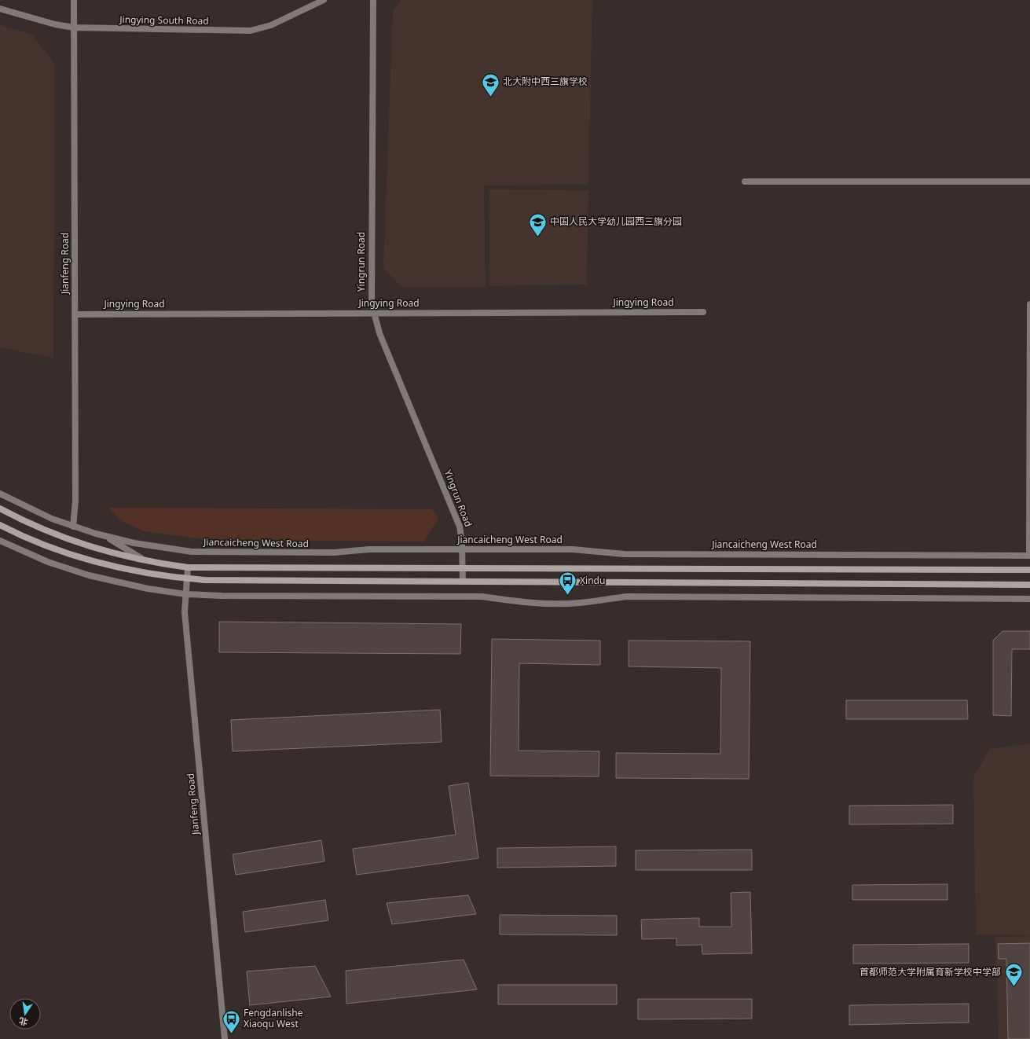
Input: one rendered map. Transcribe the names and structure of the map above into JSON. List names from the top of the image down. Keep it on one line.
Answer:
{"streets":{"street":["Jingying South Road","Yingrun Road","Jianfeng Road","Jingying Road","Jiancaicheng West Road"]},"crossings":[["Jingying South Road","Jianfeng Road"],["Yingrun Road","Jingying Road"],["Yingrun Road","Jiancaicheng West Road"],["Jianfeng Road","Jingying Road"],["Jianfeng Road","Jiancaicheng West Road"]],"places":{"school or university":["北大附中西三旗学校","中国人民大学幼儿园西三旗分园","首都师范大学附属育新学校中学部"],"bus stop":["Xindu","Fengdanlishe Xiaoqu West"]},"north":"bottom"}
